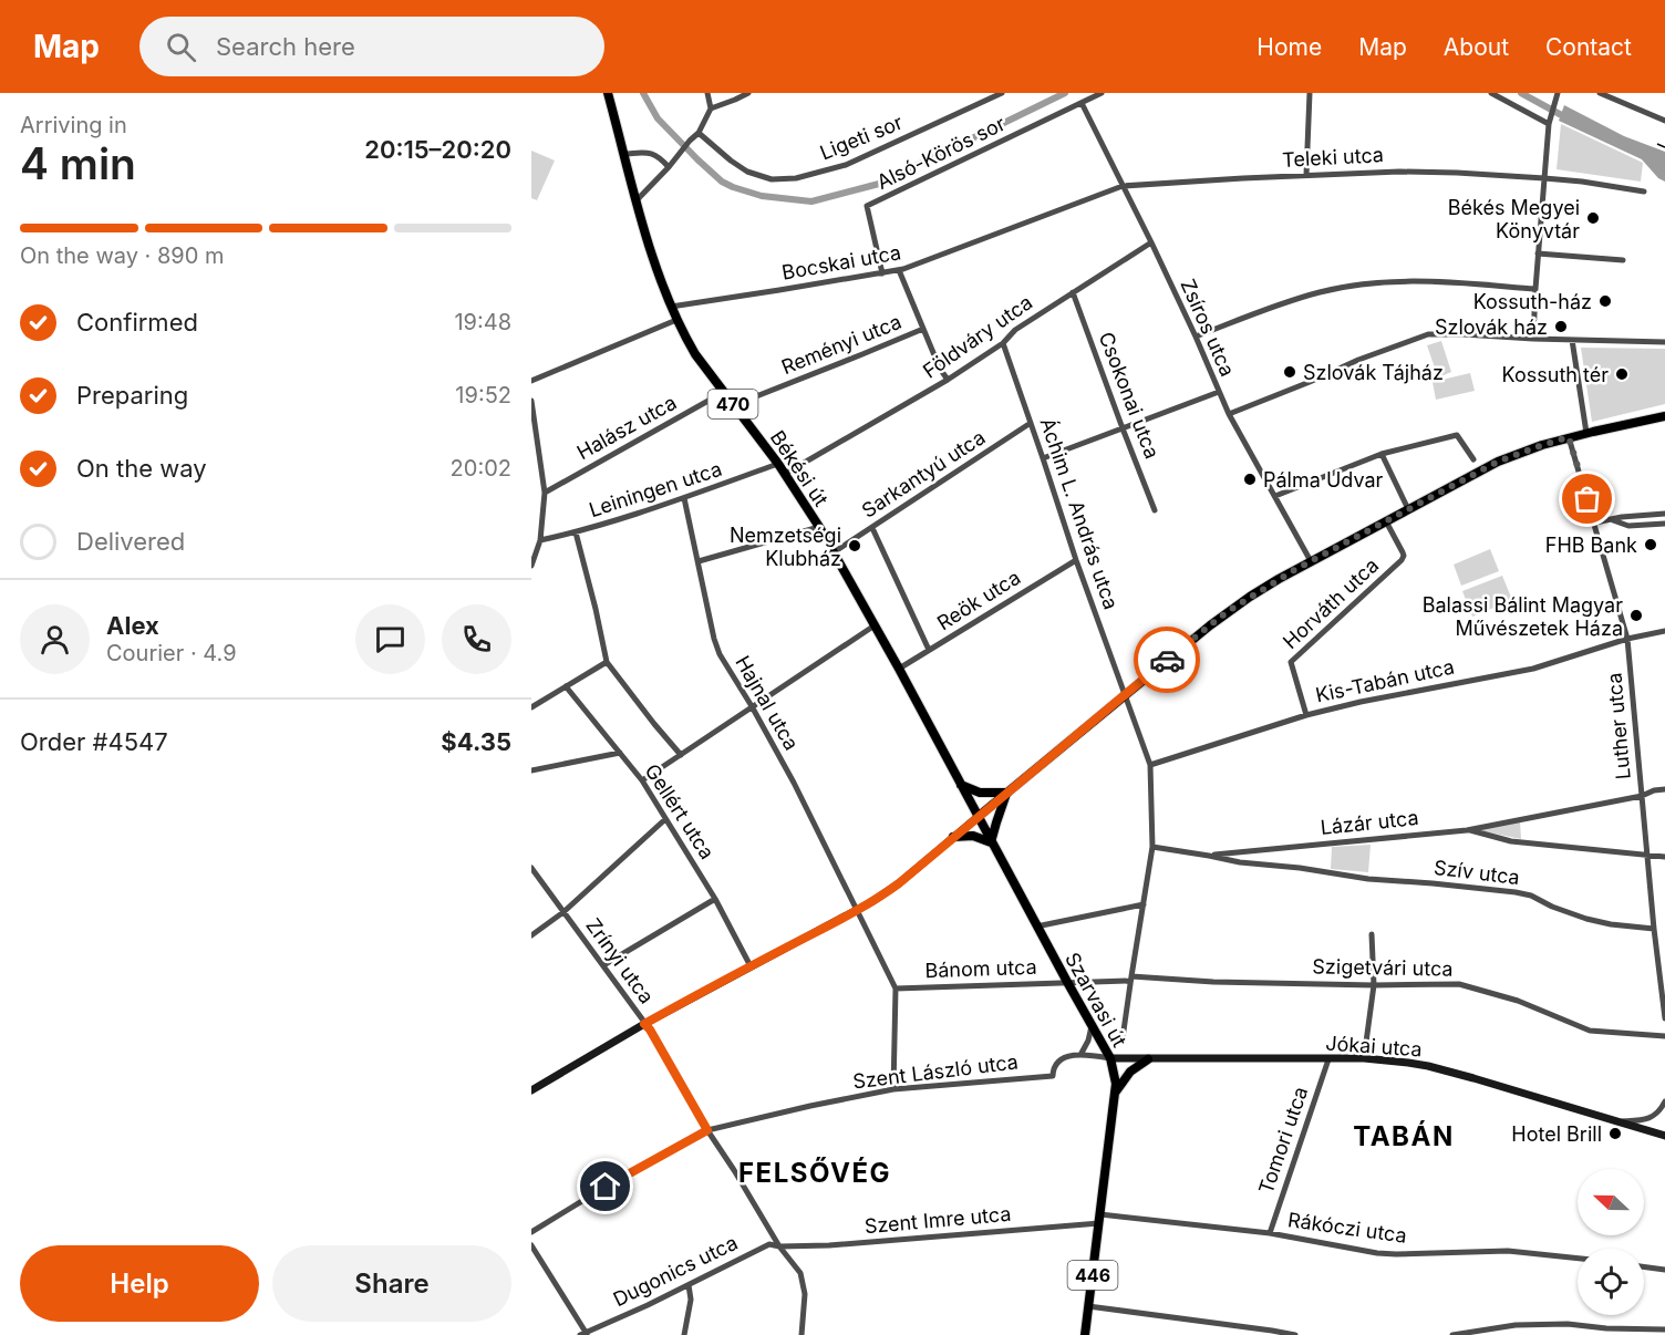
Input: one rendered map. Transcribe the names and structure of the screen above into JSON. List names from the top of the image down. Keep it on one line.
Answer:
{"streets":{"main road":["470","Békési út","Szarvasi út","Jókai utca","446"],"street":["Ligeti sor","Alsó-Körös sor","Teleki utca","Bocskai utca","Zsíros utca","Földváry utca","Reményi utca","Csokonai utca","Halász utca","Sarkantyú utca","Leiningen utca","Áchim L. András utca","Reök utca","Horváth utca","Kis-Tabán utca","Hajnal utca","Luther utca","Gellért utca","Lázár utca","Szív utca","Zrínyi utca","Szigetvári utca","Bánom utca","Szent László utca","Tomori utca","Szent Imre utca","Rákóczi utca","Dugonics utca"]},"crossings":[["Alsó-Körös sor","Bocskai utca"],["Alsó-Körös sor","Zsíros utca"],["Teleki utca","Bocskai utca"],["Teleki utca","Zsíros utca"],["Bocskai utca","Zsíros utca"],["Bocskai utca","Békési út"],["Zsíros utca","Földváry utca"],["Földváry utca","Csokonai utca"],["Földváry utca","Békési út"],["Földváry utca","Áchim L. András utca"],["Reményi utca","Békési út"],["Halász utca","Békési út"],["Békési út","Sarkantyú utca"],["Békési út","Leiningen utca"],["Békési út","Reök utca"],["Békési út","Szarvasi út"],["Sarkantyú utca","Áchim L. András utca"],["Leiningen utca","Hajnal utca"],["Áchim L. András utca","Reök utca"],["Áchim L. András utca","Szarvasi út"],["Horváth utca","Kis-Tabán utca"],["Kis-Tabán utca","Luther utca"],["Kis-Tabán utca","Szarvasi út"],["Hajnal utca","Bánom utca"],["Luther utca","Lázár utca"],["Luther utca","Szív utca"],["Lázár utca","Szív utca"],["Lázár utca","Szarvasi út"],["Zrínyi utca","Szent László utca"],["Zrínyi utca","Szent Imre utca"],["Zrínyi utca","Dugonics utca"],["Szigetvári utca","Bánom utca"],["Szigetvári utca","Szarvasi út"],["Bánom utca","Szarvasi út"],["Szarvasi út","Jókai utca"],["Szarvasi út","Szent Imre utca"],["Szarvasi út","Rákóczi utca"],["Jókai utca","Tomori utca"],["Tomori utca","Rákóczi utca"],["Szent Imre utca","Rákóczi utca"],["Szent Imre utca","Dugonics utca"]],"districts":["TABÁN","FELSŐVÉG"],"places":["Békés Megyei Könyvtár","Kossuth-ház","Szlovák ház","Szlovák Tájház","Kossuth tér","Pálma Udvar","FHB Bank","Nemzetségi Klubház","Balassi Bálint Magyar Művészetek Háza","Hotel Brill"],"north":"left","page":{"header":"Map","search":"Search here","nav":["Home","Map","About","Contact"],"heading":["4 min","Arriving in","20:15–20:20"],"panel":["Alex","Courier · 4.9","Order #4547","$4.35"],"bar":"On the way · 890 m","list":[["Confirmed","19:48"],["Preparing","19:52"],["On the way","20:02"],"Delivered"],"buttons":["Help","Share"]}}
